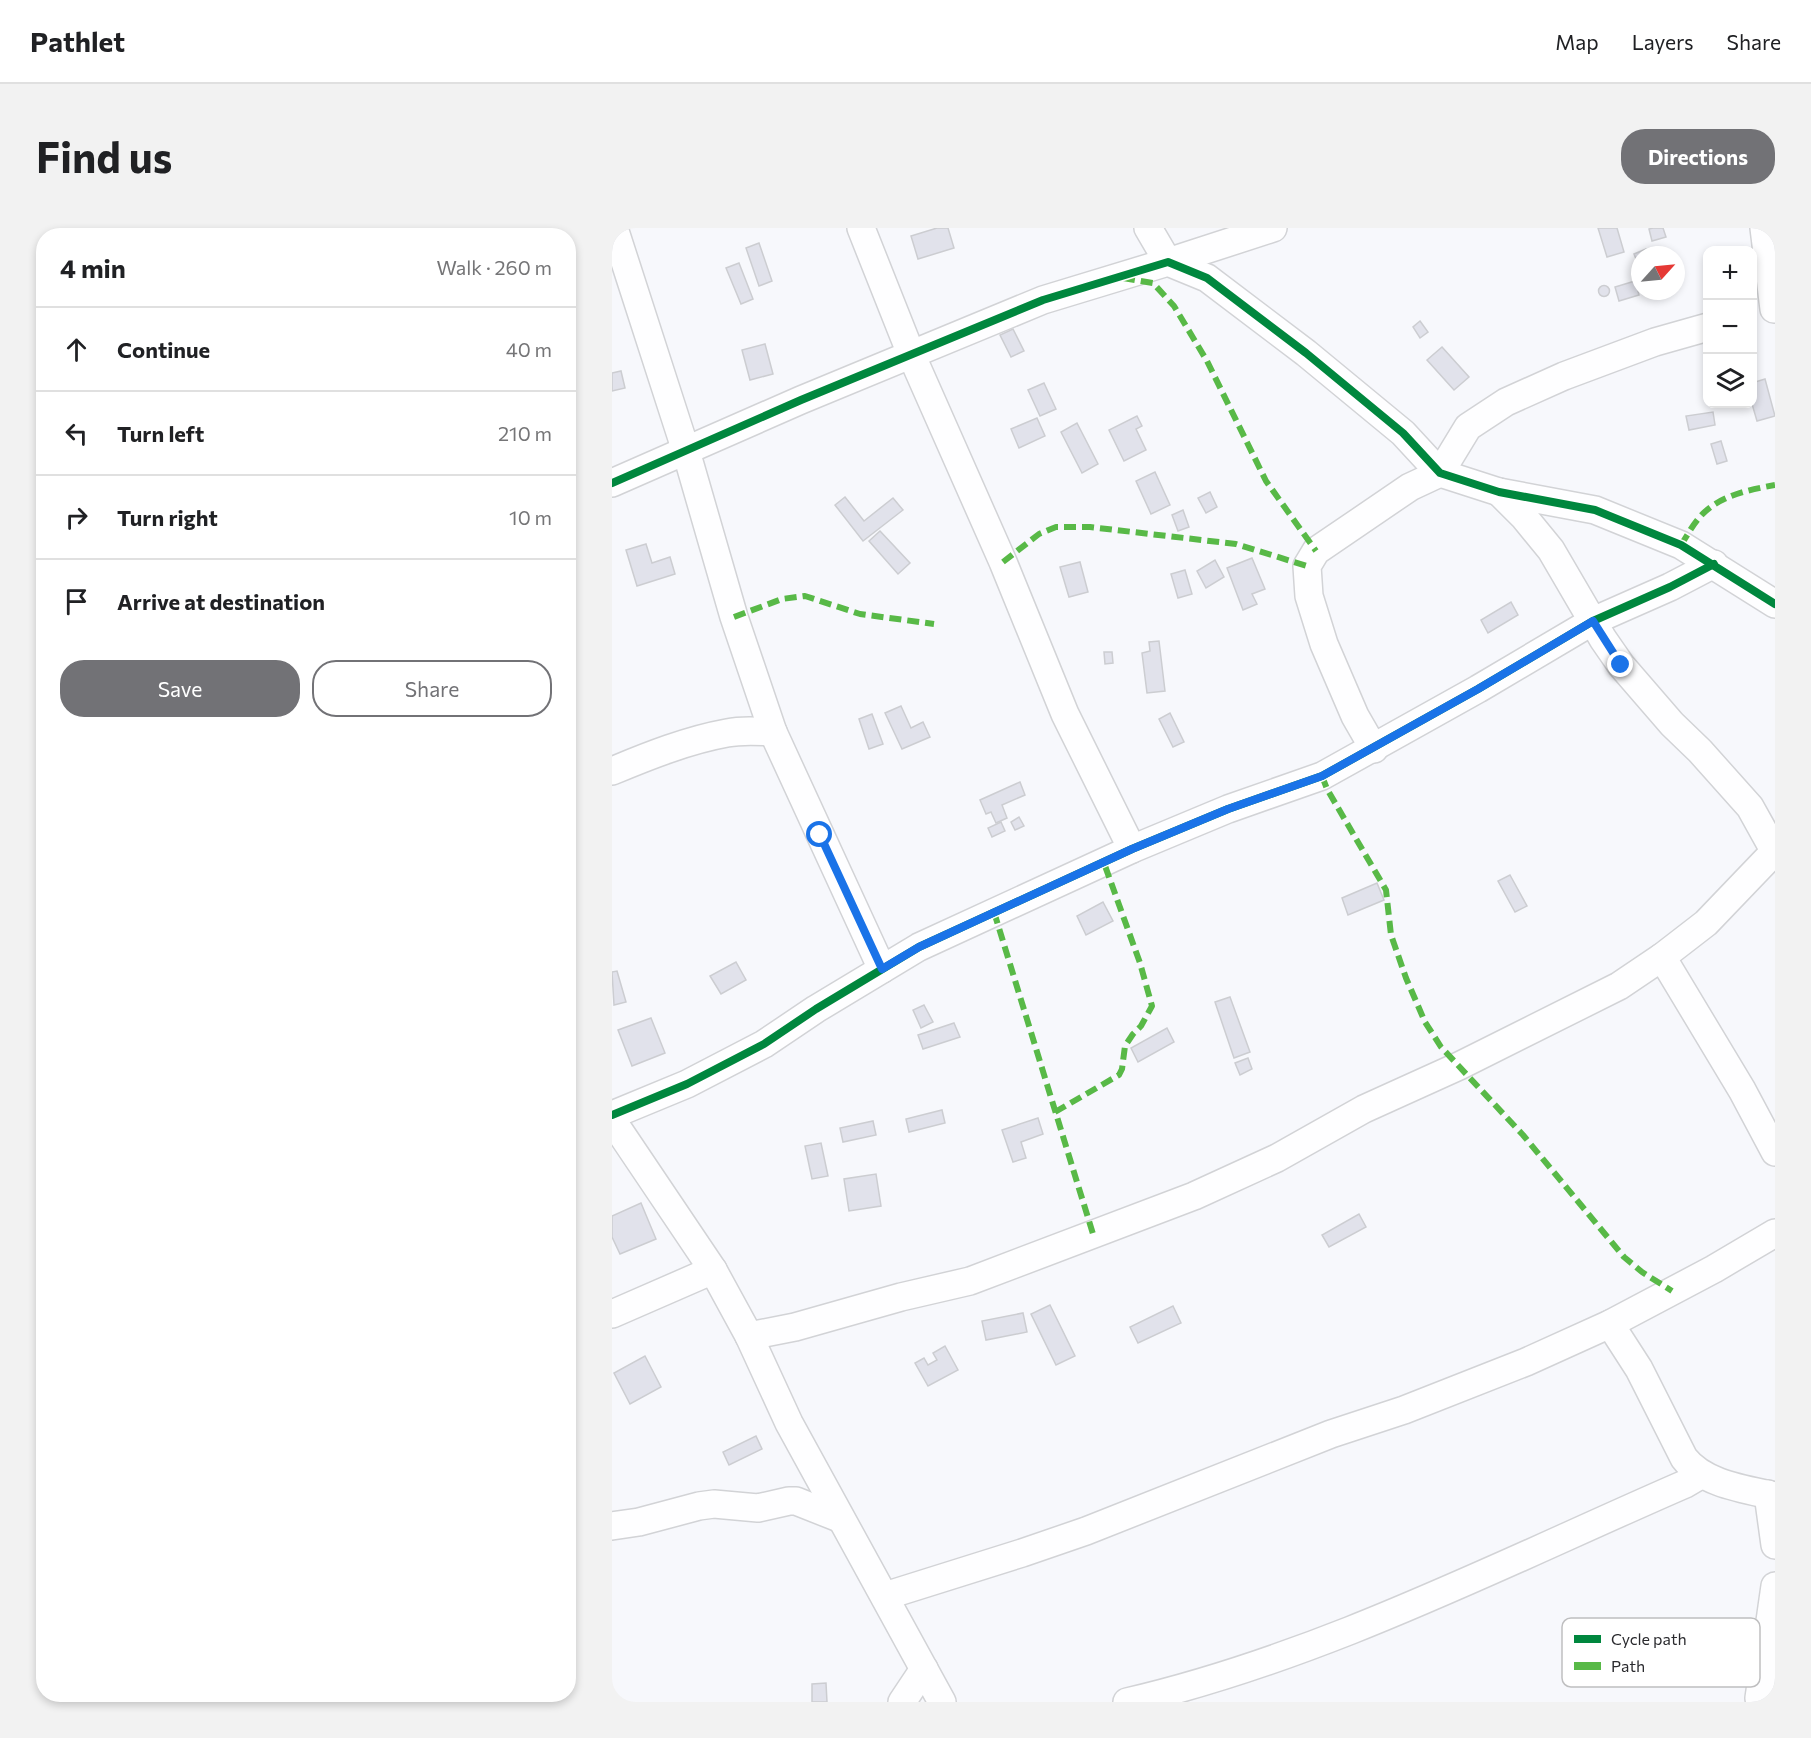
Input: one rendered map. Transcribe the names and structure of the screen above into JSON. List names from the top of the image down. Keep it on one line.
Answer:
{"legend":["Cycle path","Path"],"north":"top right","page":{"header":"Pathlet","nav":["Map","Layers","Share"],"buttons":["Directions",["Save","Share"]],"title":"Find us","heading":["4 min","Walk · 260 m"],"map_buttons":["+","−"],"list":[["Continue","40 m"],["Turn left","210 m"],["Turn right","10 m"],"Arrive at destination"]}}
